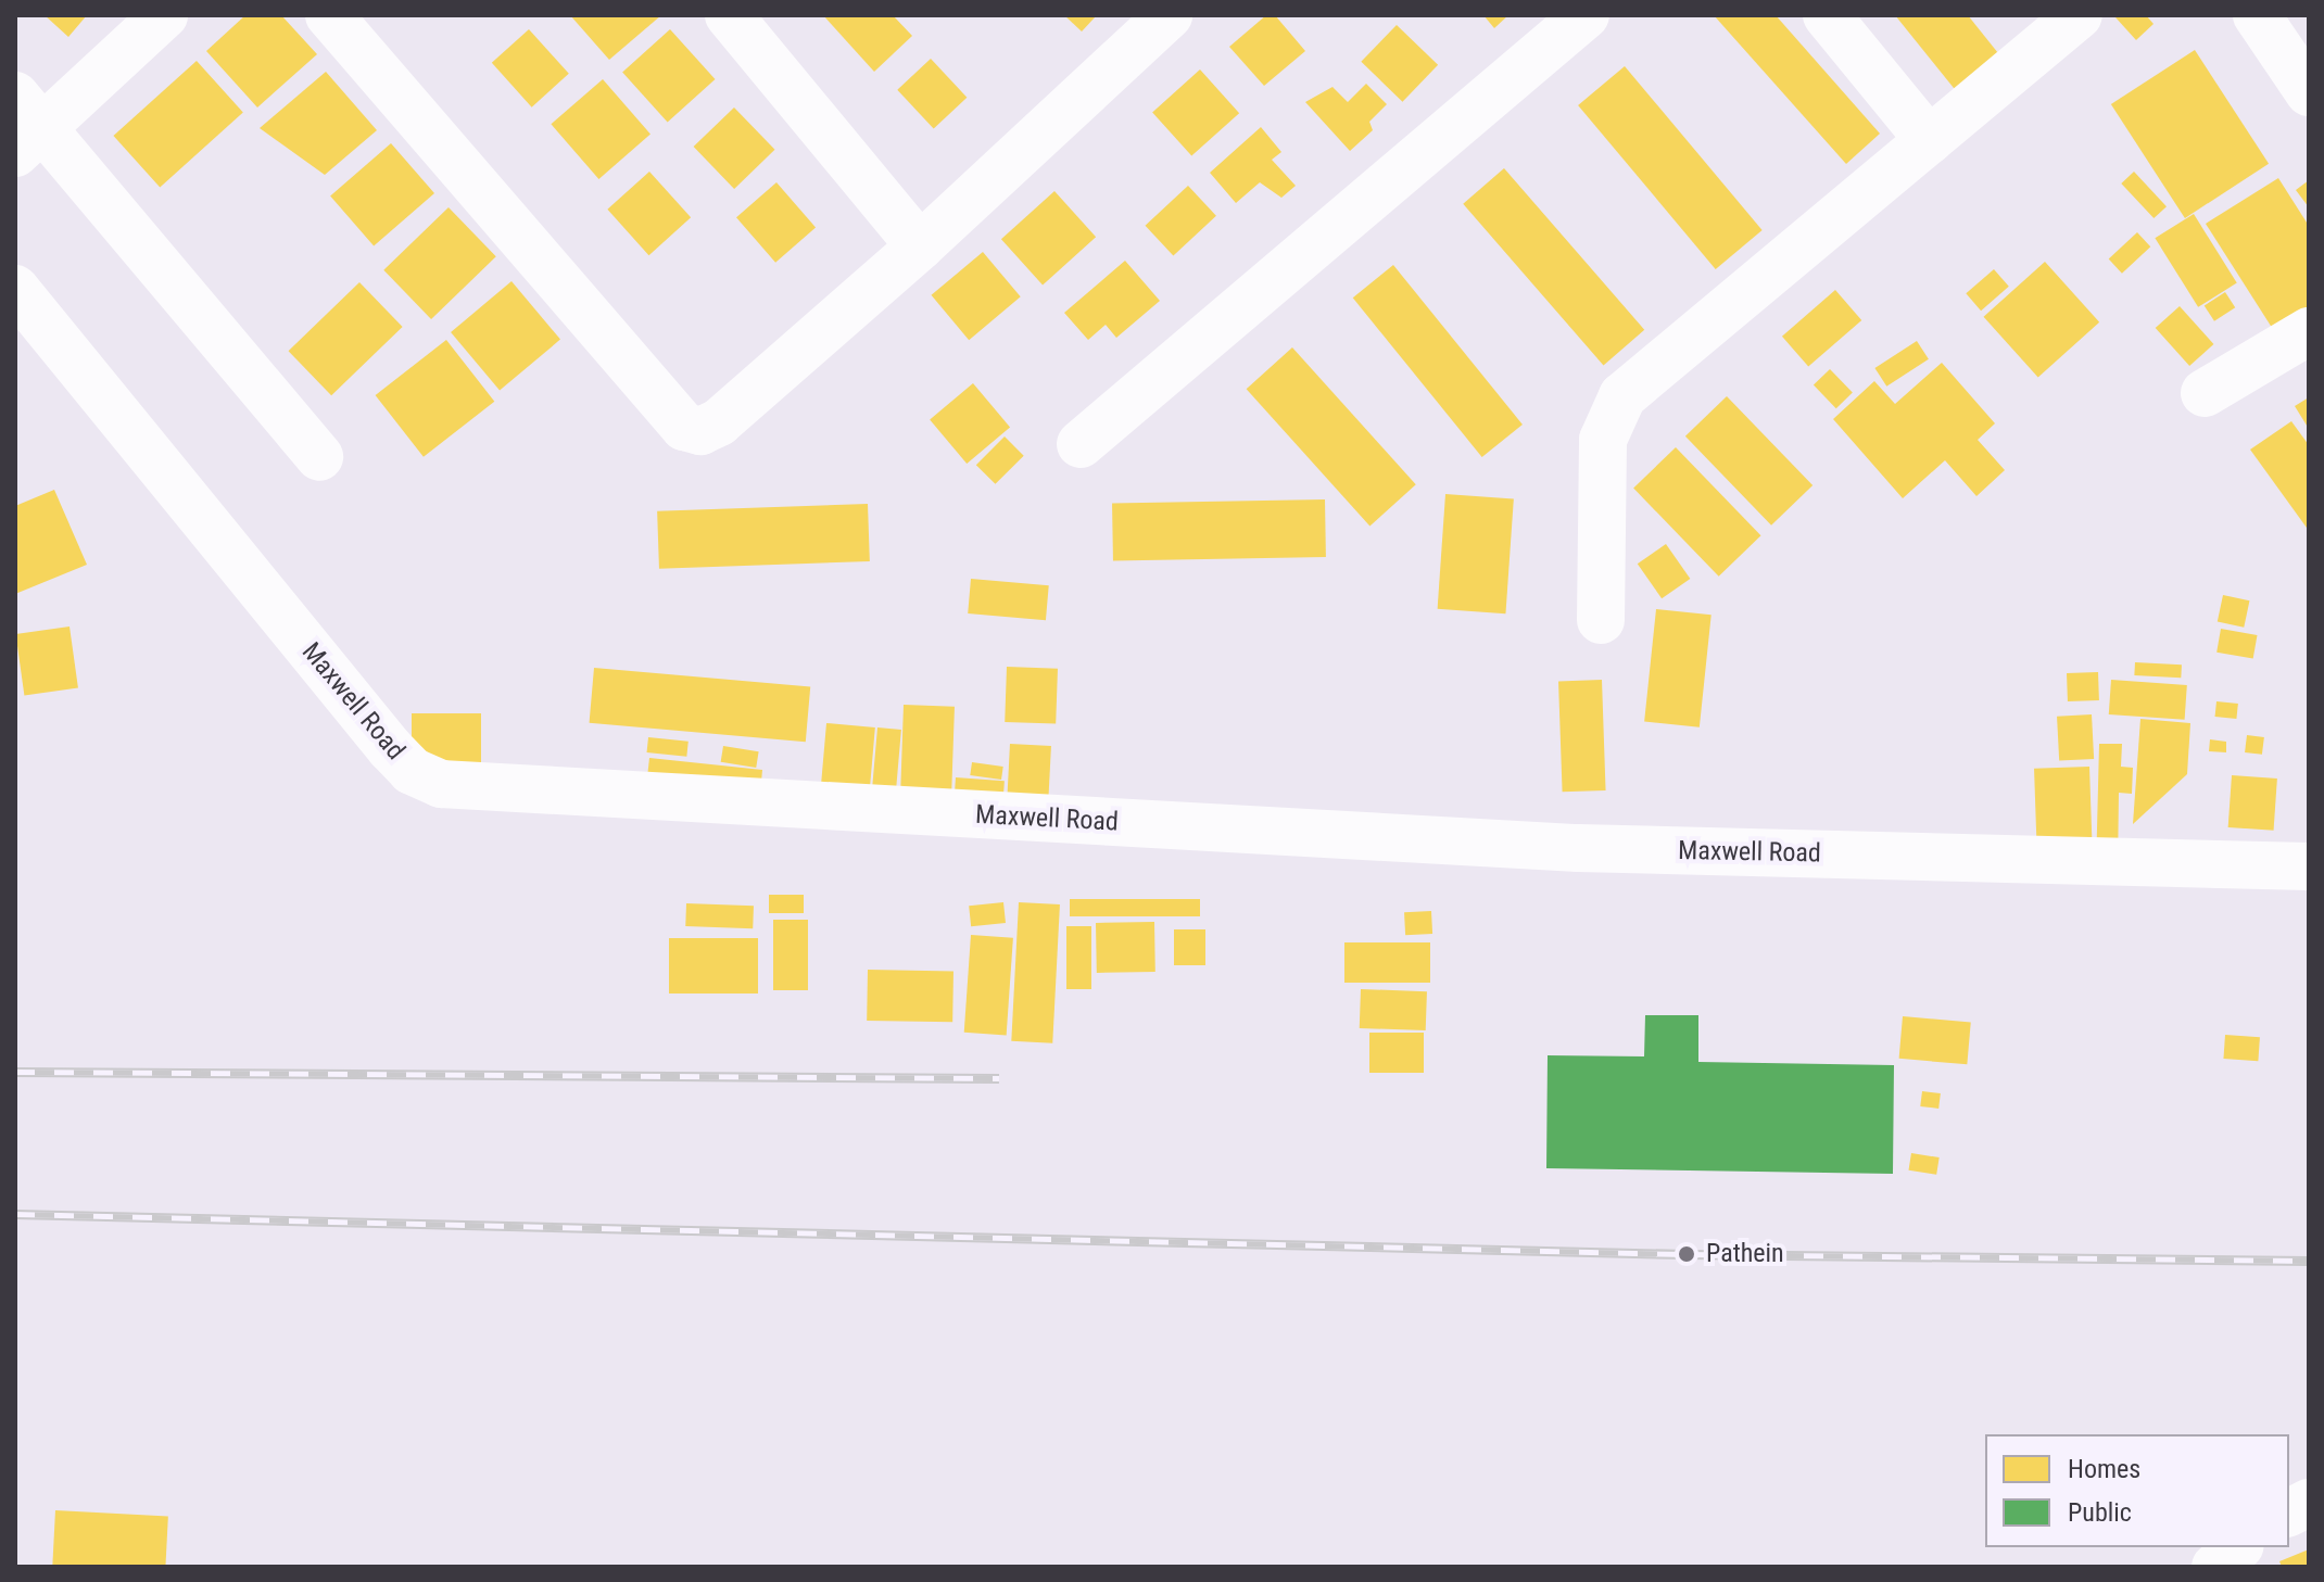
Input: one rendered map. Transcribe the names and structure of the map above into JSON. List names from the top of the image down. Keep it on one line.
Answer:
{"streets":{"street":["Maxwell Road"]},"places":["Pathein"],"legend":["Homes","Public"]}
